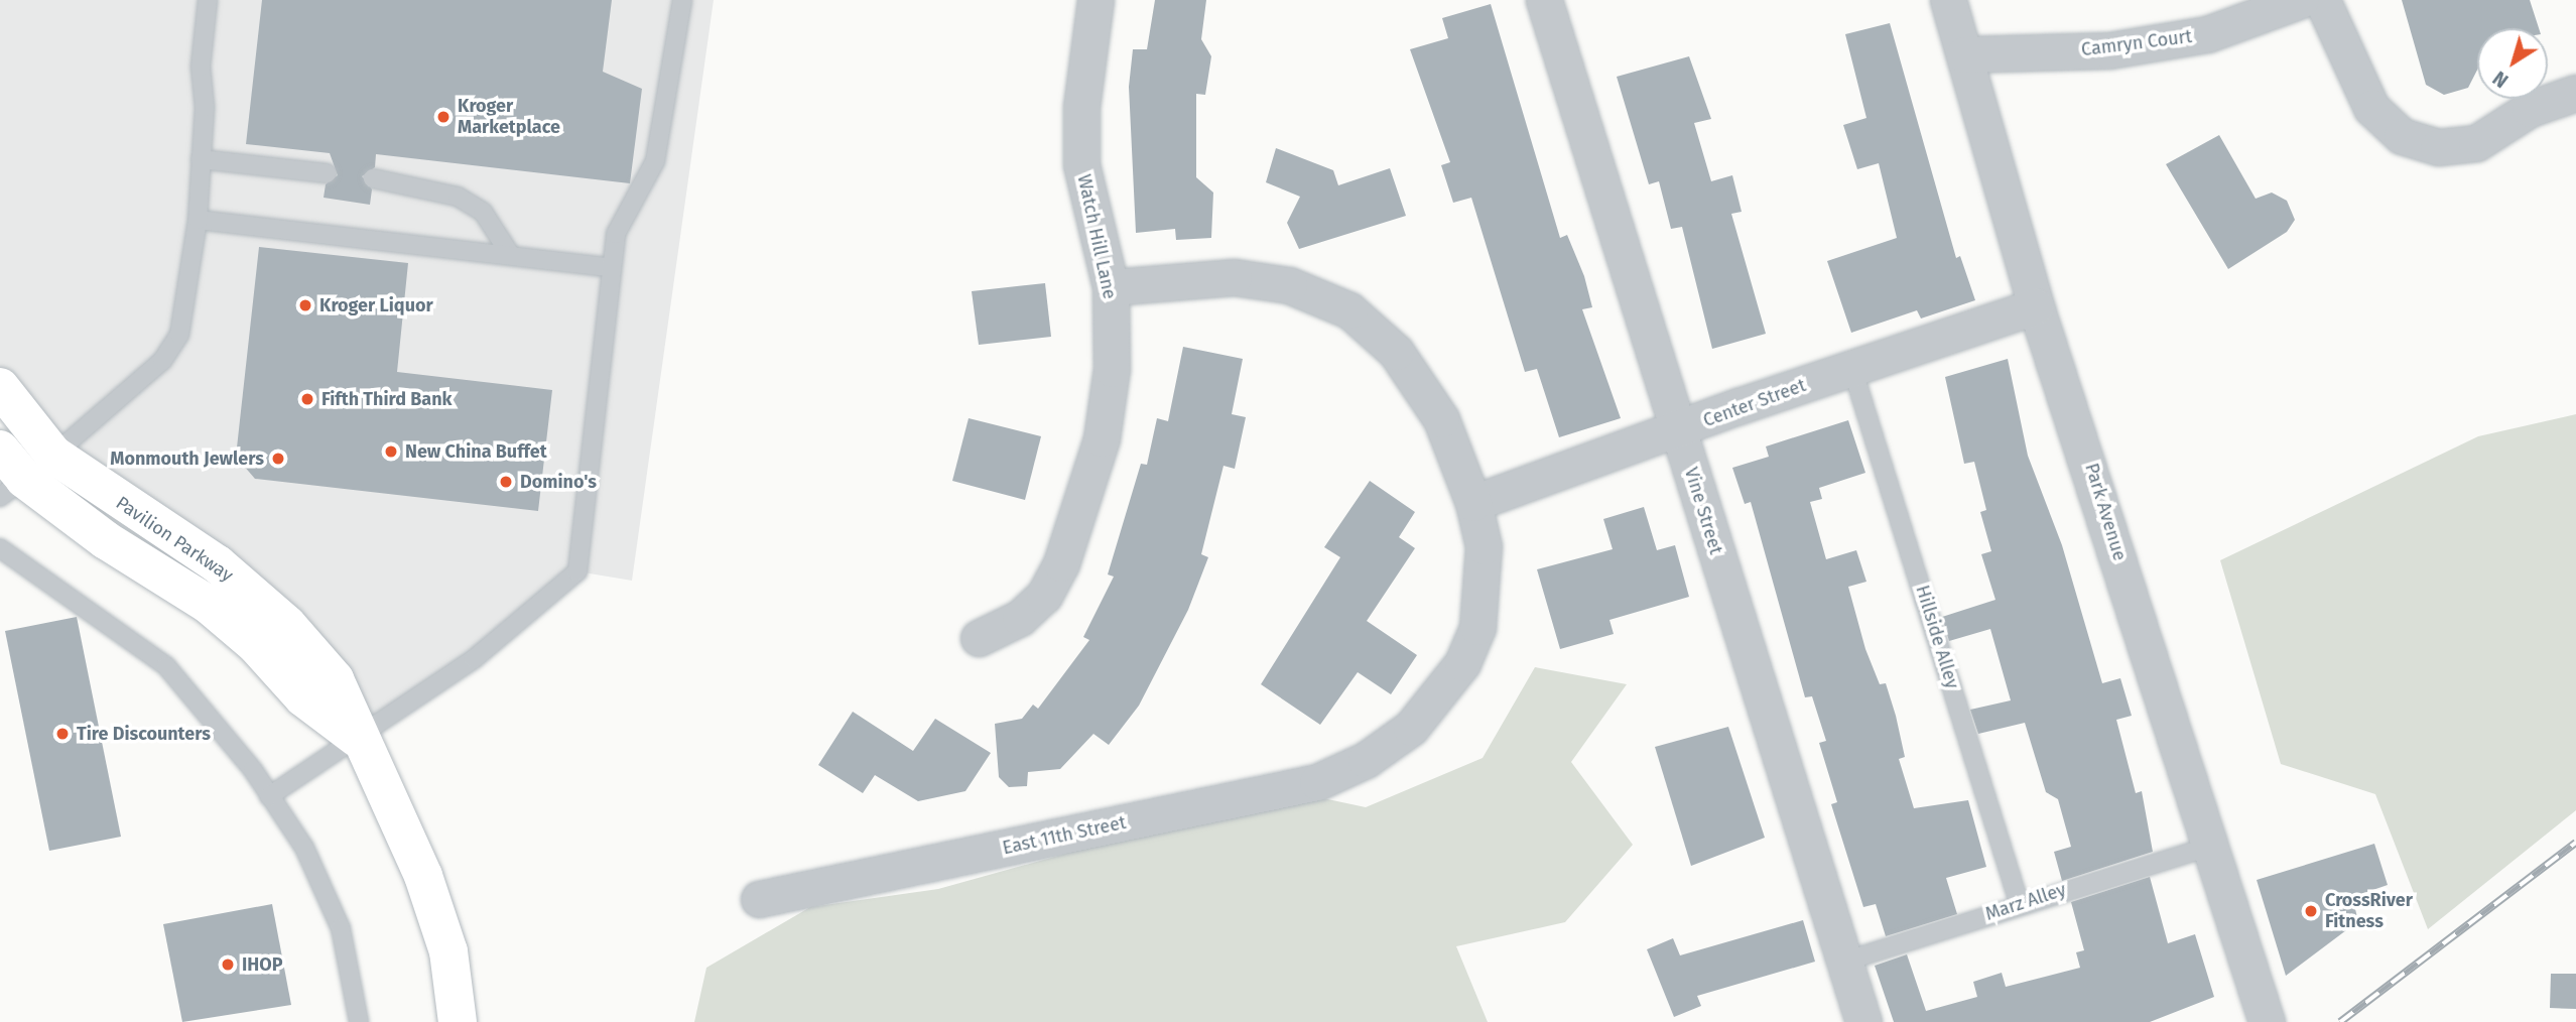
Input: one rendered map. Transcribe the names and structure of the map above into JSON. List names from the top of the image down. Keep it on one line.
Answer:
{"streets":{"main road":["Pavilion Parkway"],"street":["Camryn Court","Watch Hill Lane","Center Street","Vine Street","Park Avenue","East 11th Street"],"lane":["Hillside Alley","Marz Alley"]},"crossings":[["Camryn Court","Park Avenue"],["Watch Hill Lane","East 11th Street"],["Center Street","Vine Street"],["Center Street","Park Avenue"],["Center Street","Hillside Alley"],["Center Street","East 11th Street"],["Vine Street","Marz Alley"],["Park Avenue","Marz Alley"],["Hillside Alley","Marz Alley"]],"places":["Kroger Marketplace","Kroger Liquor","Fifth Third Bank","New China Buffet","Monmouth Jewlers","Domino's","Tire Discounters","CrossRiver Fitness","IHOP"],"north":"bottom left"}
